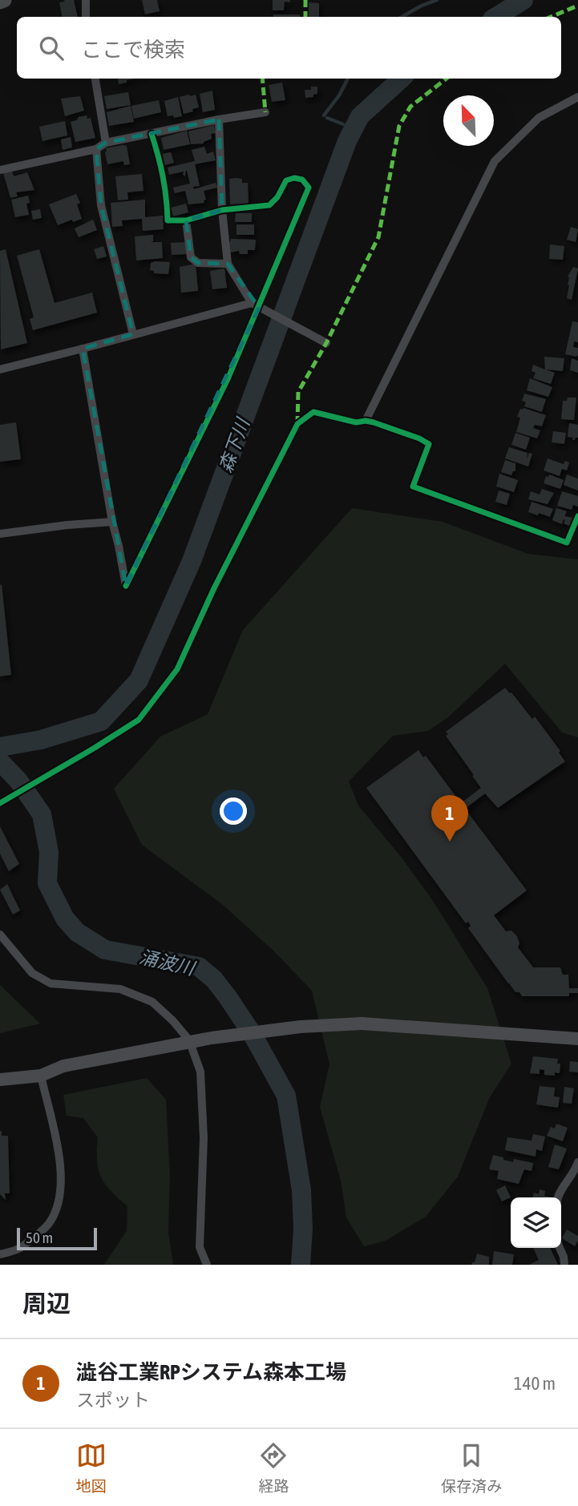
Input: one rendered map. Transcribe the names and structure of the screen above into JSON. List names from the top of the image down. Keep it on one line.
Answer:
{"water":["森下川","涌波川"],"scale_bar":"50 m","north":"top left","page":{"search":"ここで検索","pins":"1","scale":"50 m","heading":"周辺","list":[{"mark":"1","name":"澁谷工業RPシステム森本工場","note":"スポット","value":"140 m"}],"nav":["地図","経路","保存済み"]}}
